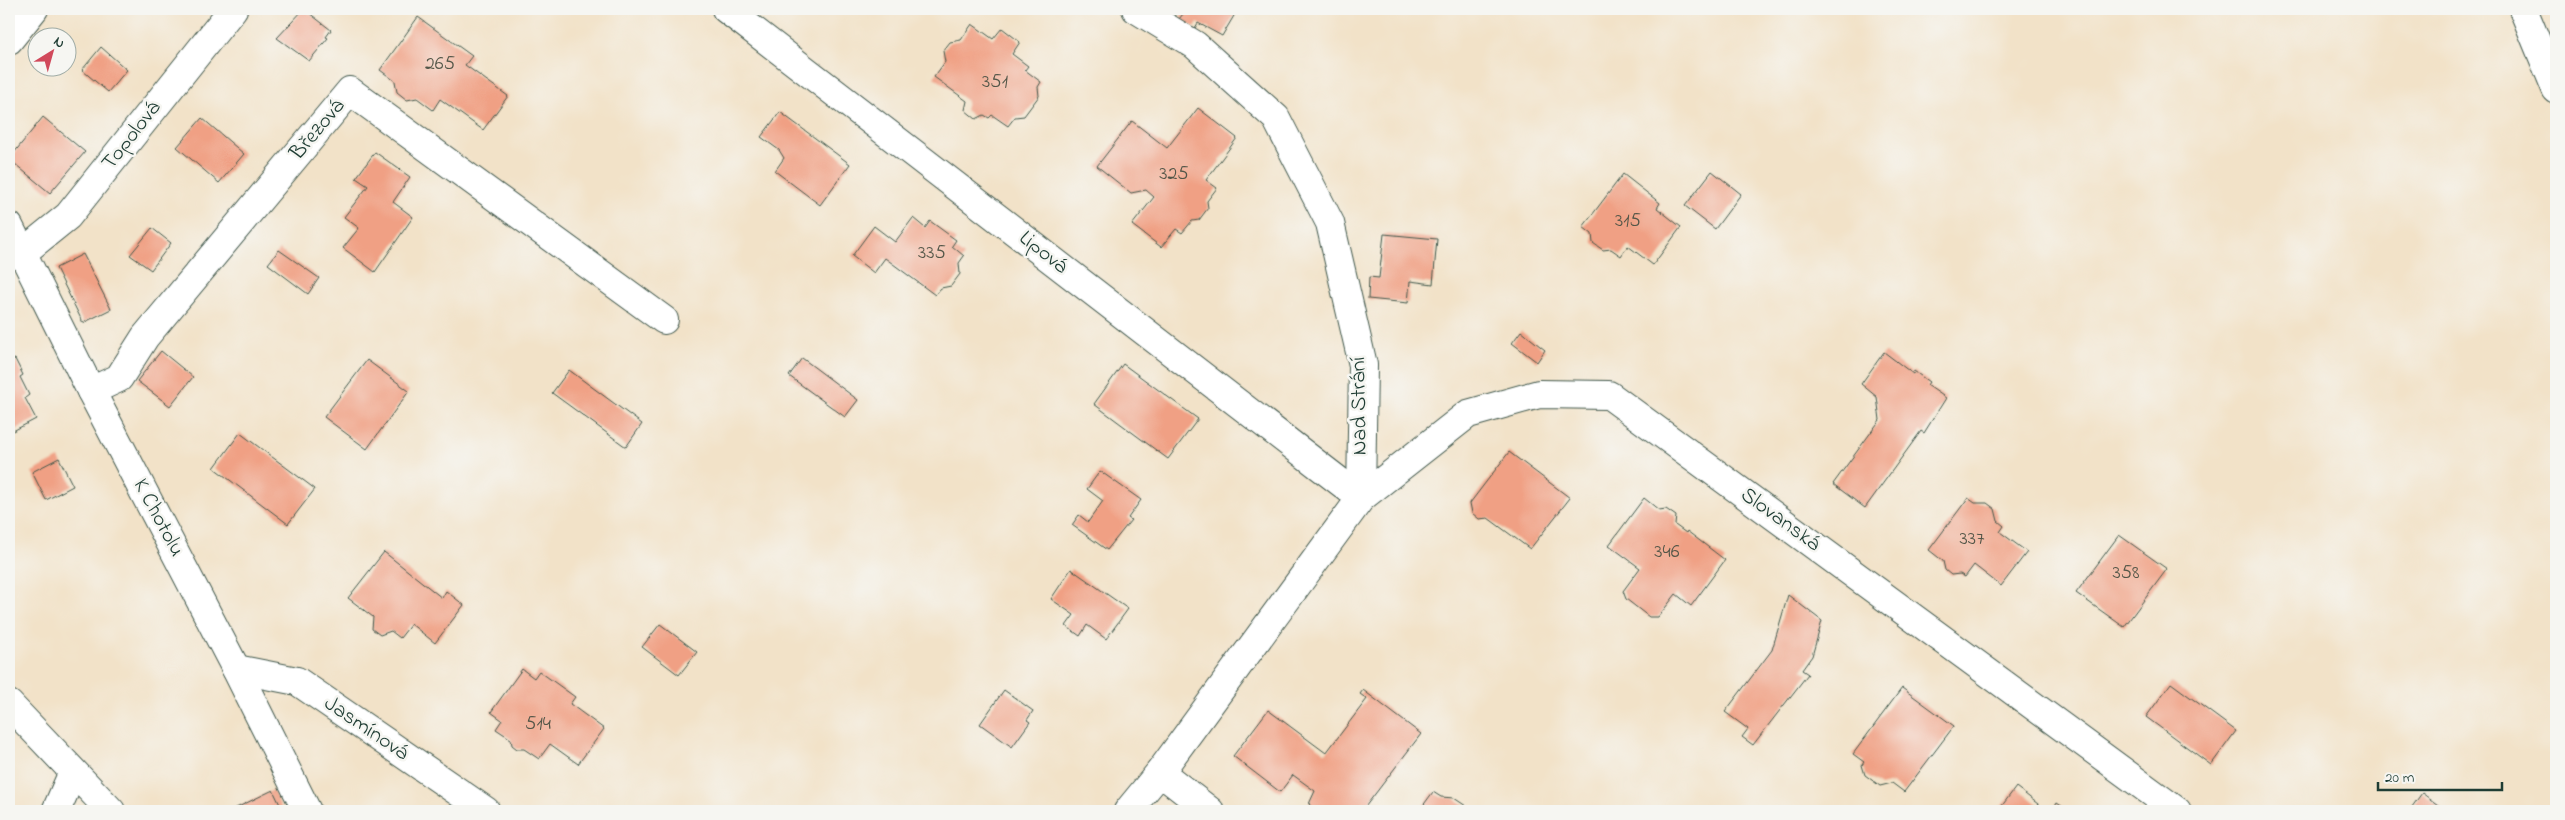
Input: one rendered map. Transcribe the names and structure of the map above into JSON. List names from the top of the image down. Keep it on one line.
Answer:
{"streets":{"street":["Březová","Topolová","Lipová","Nad Strání","K Chotolu","Slovanská","Jasmínová"]},"crossings":[["Březová","K Chotolu"],["Topolová","K Chotolu"],["Lipová","Nad Strání"],["Lipová","Slovanská"],["Nad Strání","Slovanská"],["K Chotolu","Jasmínová"]],"house_numbers":["265","351","325","315","335","337","346","358","514"],"scale_bar":"20 m","north":"top right"}
